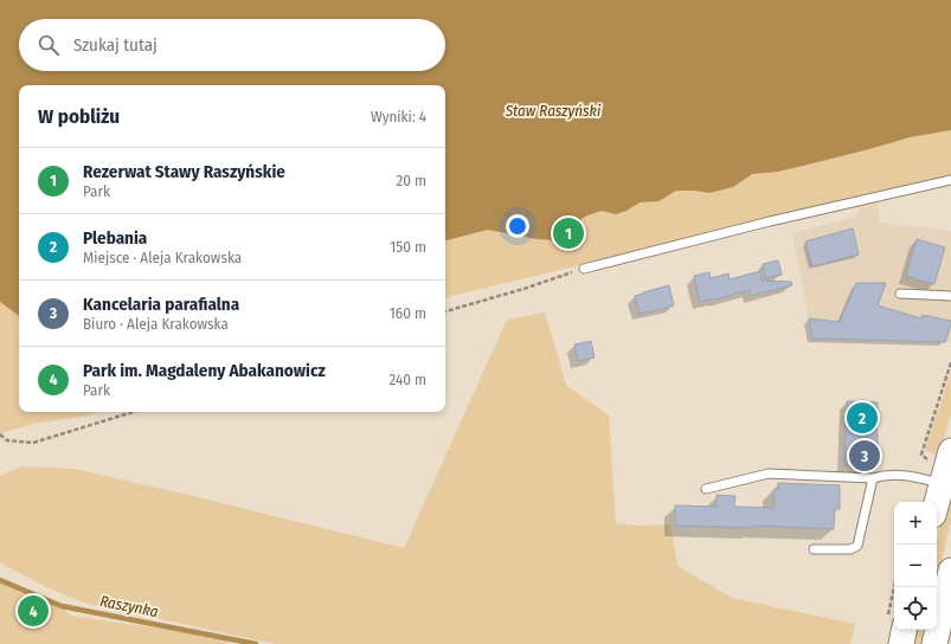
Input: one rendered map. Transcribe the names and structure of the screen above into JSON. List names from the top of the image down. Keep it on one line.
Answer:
{"water":["Staw Raszyński","Raszynka"],"page":{"search":"Szukaj tutaj","heading":["W pobliżu","Wyniki: 4"],"list":[{"mark":"1","name":"Rezerwat Stawy Raszyńskie","note":"Park","value":"20 m"},{"mark":"2","name":"Plebania","note":"Miejsce · Aleja Krakowska","value":"150 m"},{"mark":"3","name":"Kancelaria parafialna","note":"Biuro · Aleja Krakowska","value":"160 m"},{"mark":"4","name":"Park im. Magdaleny Abakanowicz","note":"Park","value":"240 m"}],"pins":["1","2","3","4"],"map_buttons":["+","−"]}}
